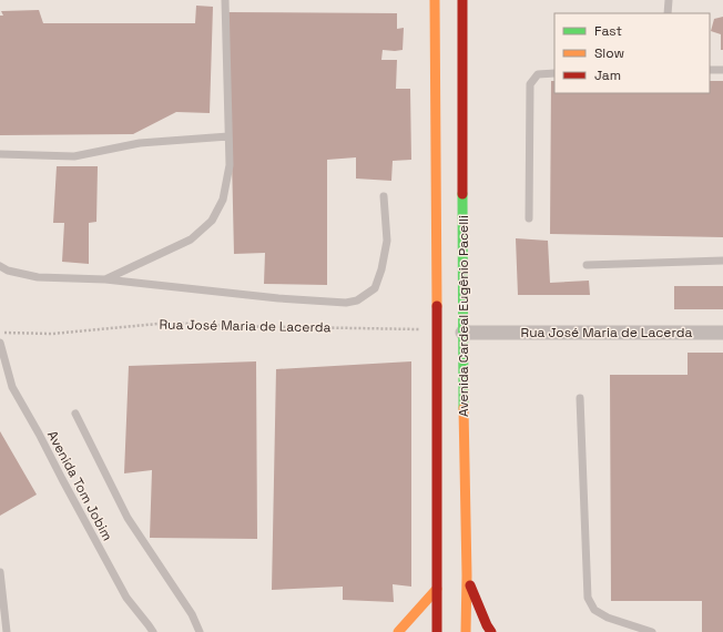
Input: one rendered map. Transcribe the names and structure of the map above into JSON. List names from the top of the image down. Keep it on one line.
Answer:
{"streets":{"highway":["Avenida Cardeal Eugênio Pacelli"],"street":["Rua José Maria de Lacerda"],"lane":["Avenida Tom Jobim"]},"crossings":[["Avenida Cardeal Eugênio Pacelli","Rua José Maria de Lacerda"]],"legend":["Fast","Slow","Jam"]}
